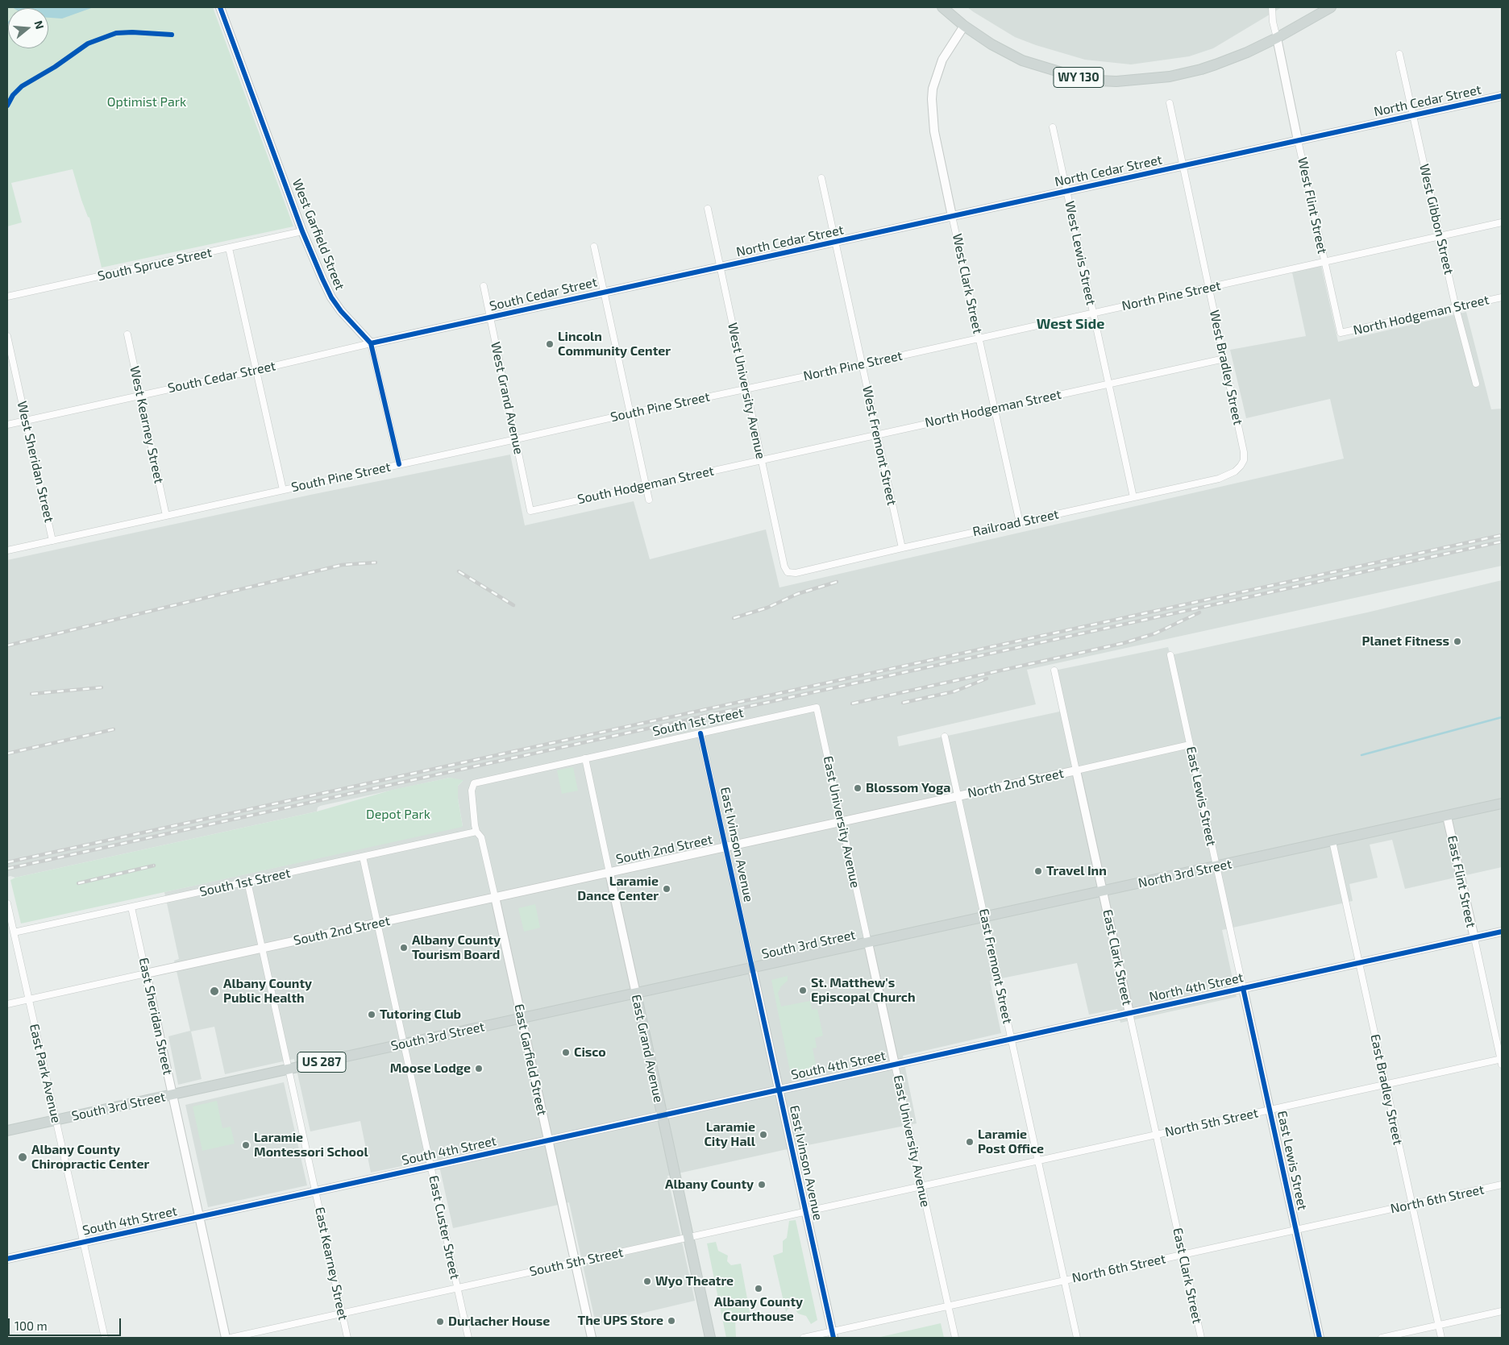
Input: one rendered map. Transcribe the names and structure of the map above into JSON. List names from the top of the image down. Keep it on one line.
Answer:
{"streets":{"main road":["WY 130","North 3rd Street","South 3rd Street","East Grand Avenue","US 287"],"street":["North Cedar Street","West Flint Street","West Gibbon Street","West Garfield Street","West Lewis Street","South Spruce Street","West Clark Street","South Cedar Street","North Pine Street","North Hodgeman Street","West Bradley Street","West University Avenue","West Grand Avenue","South Pine Street","West Kearney Street","West Fremont Street","West Sheridan Street","South Hodgeman Street","Railroad Street","South 1st Street","North 2nd Street","East Lewis Street","East University Avenue","East Ivinson Avenue","South 2nd Street","East Flint Street","East Clark Street","East Fremont Street","North 4th Street","East Sheridan Street","East Garfield Street","South 4th Street","East Park Avenue","East Bradley Street","North 5th Street","North 6th Street","East Custer Street","South 5th Street","East Kearney Street"]},"crossings":[["WY 130","West Flint Street"],["WY 130","West Clark Street"],["North Cedar Street","West Flint Street"],["North Cedar Street","West Gibbon Street"],["North Cedar Street","West Lewis Street"],["North Cedar Street","West Clark Street"],["North Cedar Street","South Cedar Street"],["North Cedar Street","West Bradley Street"],["North Cedar Street","West University Avenue"],["North Cedar Street","West Fremont Street"],["West Flint Street","North Pine Street"],["West Flint Street","North Hodgeman Street"],["West Gibbon Street","North Pine Street"],["West Gibbon Street","North Hodgeman Street"],["West Garfield Street","South Spruce Street"],["West Garfield Street","South Cedar Street"],["West Garfield Street","South Pine Street"],["West Lewis Street","North Pine Street"],["West Lewis Street","North Hodgeman Street"],["West Lewis Street","Railroad Street"],["West Clark Street","North Pine Street"],["West Clark Street","North Hodgeman Street"],["West Clark Street","Railroad Street"],["South Cedar Street","West University Avenue"],["South Cedar Street","West Grand Avenue"],["South Cedar Street","West Kearney Street"],["South Cedar Street","West Sheridan Street"],["North Pine Street","West Bradley Street"],["North Pine Street","West University Avenue"],["North Pine Street","South Pine Street"],["North Pine Street","West Fremont Street"],["North Hodgeman Street","West Bradley Street"],["North Hodgeman Street","West University Avenue"],["North Hodgeman Street","West Fremont Street"],["North Hodgeman Street","South Hodgeman Street"],["West Bradley Street","Railroad Street"],["West University Avenue","South Pine Street"],["West University Avenue","South Hodgeman Street"],["West University Avenue","Railroad Street"],["West Grand Avenue","South Pine Street"],["West Grand Avenue","South Hodgeman Street"],["South Pine Street","West Kearney Street"],["South Pine Street","West Sheridan Street"],["West Fremont Street","Railroad Street"],["South 1st Street","East University Avenue"],["South 1st Street","East Ivinson Avenue"],["South 1st Street","East Sheridan Street"],["South 1st Street","East Grand Avenue"],["South 1st Street","East Garfield Street"],["South 1st Street","East Park Avenue"],["South 1st Street","East Custer Street"],["South 1st Street","East Kearney Street"],["North 2nd Street","East Lewis Street"],["North 2nd Street","East University Avenue"],["North 2nd Street","South 2nd Street"],["North 2nd Street","East Clark Street"],["North 2nd Street","East Fremont Street"],["East Lewis Street","North 3rd Street"],["East Lewis Street","North 4th Street"],["East Lewis Street","North 5th Street"],["East Lewis Street","North 6th Street"],["East University Avenue","South 2nd Street"],["East University Avenue","North 3rd Street"],["East University Avenue","South 3rd Street"],["East University Avenue","North 4th Street"],["East University Avenue","South 4th Street"],["East University Avenue","North 5th Street"],["East University Avenue","North 6th Street"],["East University Avenue","South 5th Street"],["East Ivinson Avenue","South 2nd Street"],["East Ivinson Avenue","South 3rd Street"],["East Ivinson Avenue","South 4th Street"],["East Ivinson Avenue","North 6th Street"],["East Ivinson Avenue","South 5th Street"],["South 2nd Street","East Sheridan Street"],["South 2nd Street","East Grand Avenue"],["South 2nd Street","East Garfield Street"],["South 2nd Street","East Park Avenue"],["South 2nd Street","East Custer Street"],["South 2nd Street","East Kearney Street"],["North 3rd Street","East Flint Street"],["North 3rd Street","South 3rd Street"],["North 3rd Street","East Clark Street"],["North 3rd Street","East Fremont Street"],["North 3rd Street","East Bradley Street"],["East Flint Street","North 4th Street"],["East Flint Street","North 5th Street"],["South 3rd Street","East Sheridan Street"],["South 3rd Street","East Grand Avenue"],["South 3rd Street","East Garfield Street"],["South 3rd Street","East Park Avenue"],["South 3rd Street","East Custer Street"],["South 3rd Street","East Kearney Street"],["East Clark Street","North 4th Street"],["East Clark Street","North 5th Street"],["East Clark Street","North 6th Street"],["East Fremont Street","North 4th Street"],["East Fremont Street","North 5th Street"],["East Fremont Street","North 6th Street"],["North 4th Street","South 4th Street"],["North 4th Street","East Bradley Street"],["East Sheridan Street","South 4th Street"],["East Grand Avenue","South 4th Street"],["East Grand Avenue","South 5th Street"],["East Garfield Street","South 4th Street"],["East Garfield Street","South 5th Street"],["South 4th Street","East Park Avenue"],["South 4th Street","East Custer Street"],["South 4th Street","East Kearney Street"],["East Bradley Street","North 5th Street"],["East Bradley Street","North 6th Street"],["North 5th Street","South 5th Street"],["East Custer Street","South 5th Street"],["South 5th Street","East Kearney Street"]],"districts":["West Side"],"parks":["Optimist Park","Depot Park"],"places":["Lincoln Community Center","Planet Fitness","Blossom Yoga","Travel Inn","Laramie Dance Center","Albany County Tourism Board","St. Matthew's Episcopal Church","Albany County Public Health","Tutoring Club","Cisco","Moose Lodge","Laramie City Hall","Laramie Post Office","Laramie Montessori School","Albany County Chiropractic Center","Albany County","Wyo Theatre","Albany County Courthouse","The UPS Store","Durlacher House"],"scale_bar":"100 m","north":"right"}
